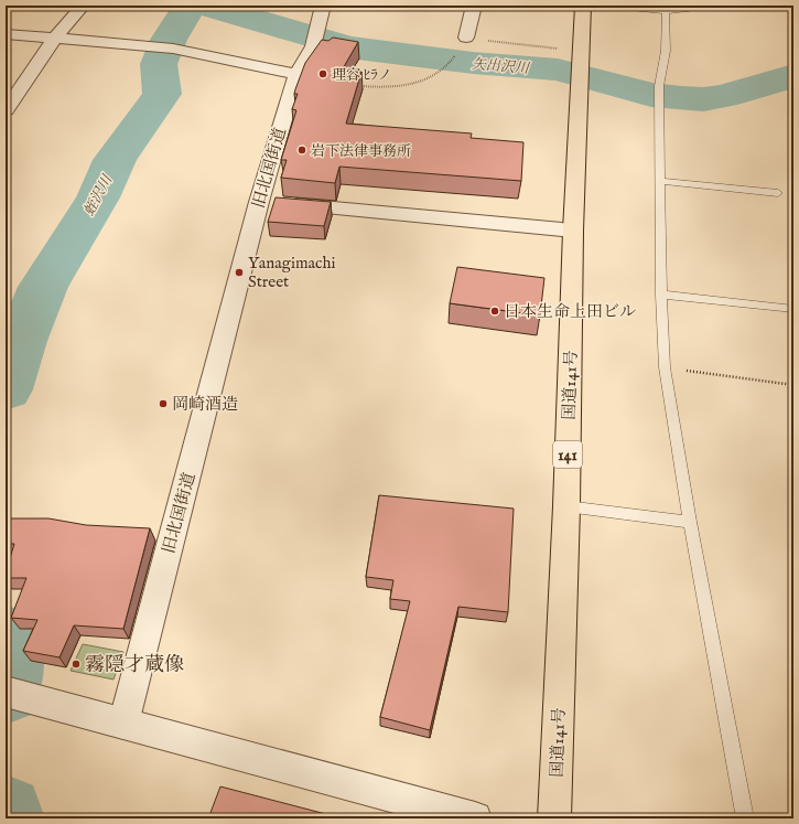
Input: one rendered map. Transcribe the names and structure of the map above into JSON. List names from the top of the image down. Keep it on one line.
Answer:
{"streets":{"highway":["国道141号","141"],"street":["旧北国街道"]},"water":["矢出沢川","蛭沢川"],"places":["理容 ﾋﾗノ","岩下法律事務所","Yanagimachi Street","日本生命上田ビル","岡崎酒造","霧隠才蔵像"]}
